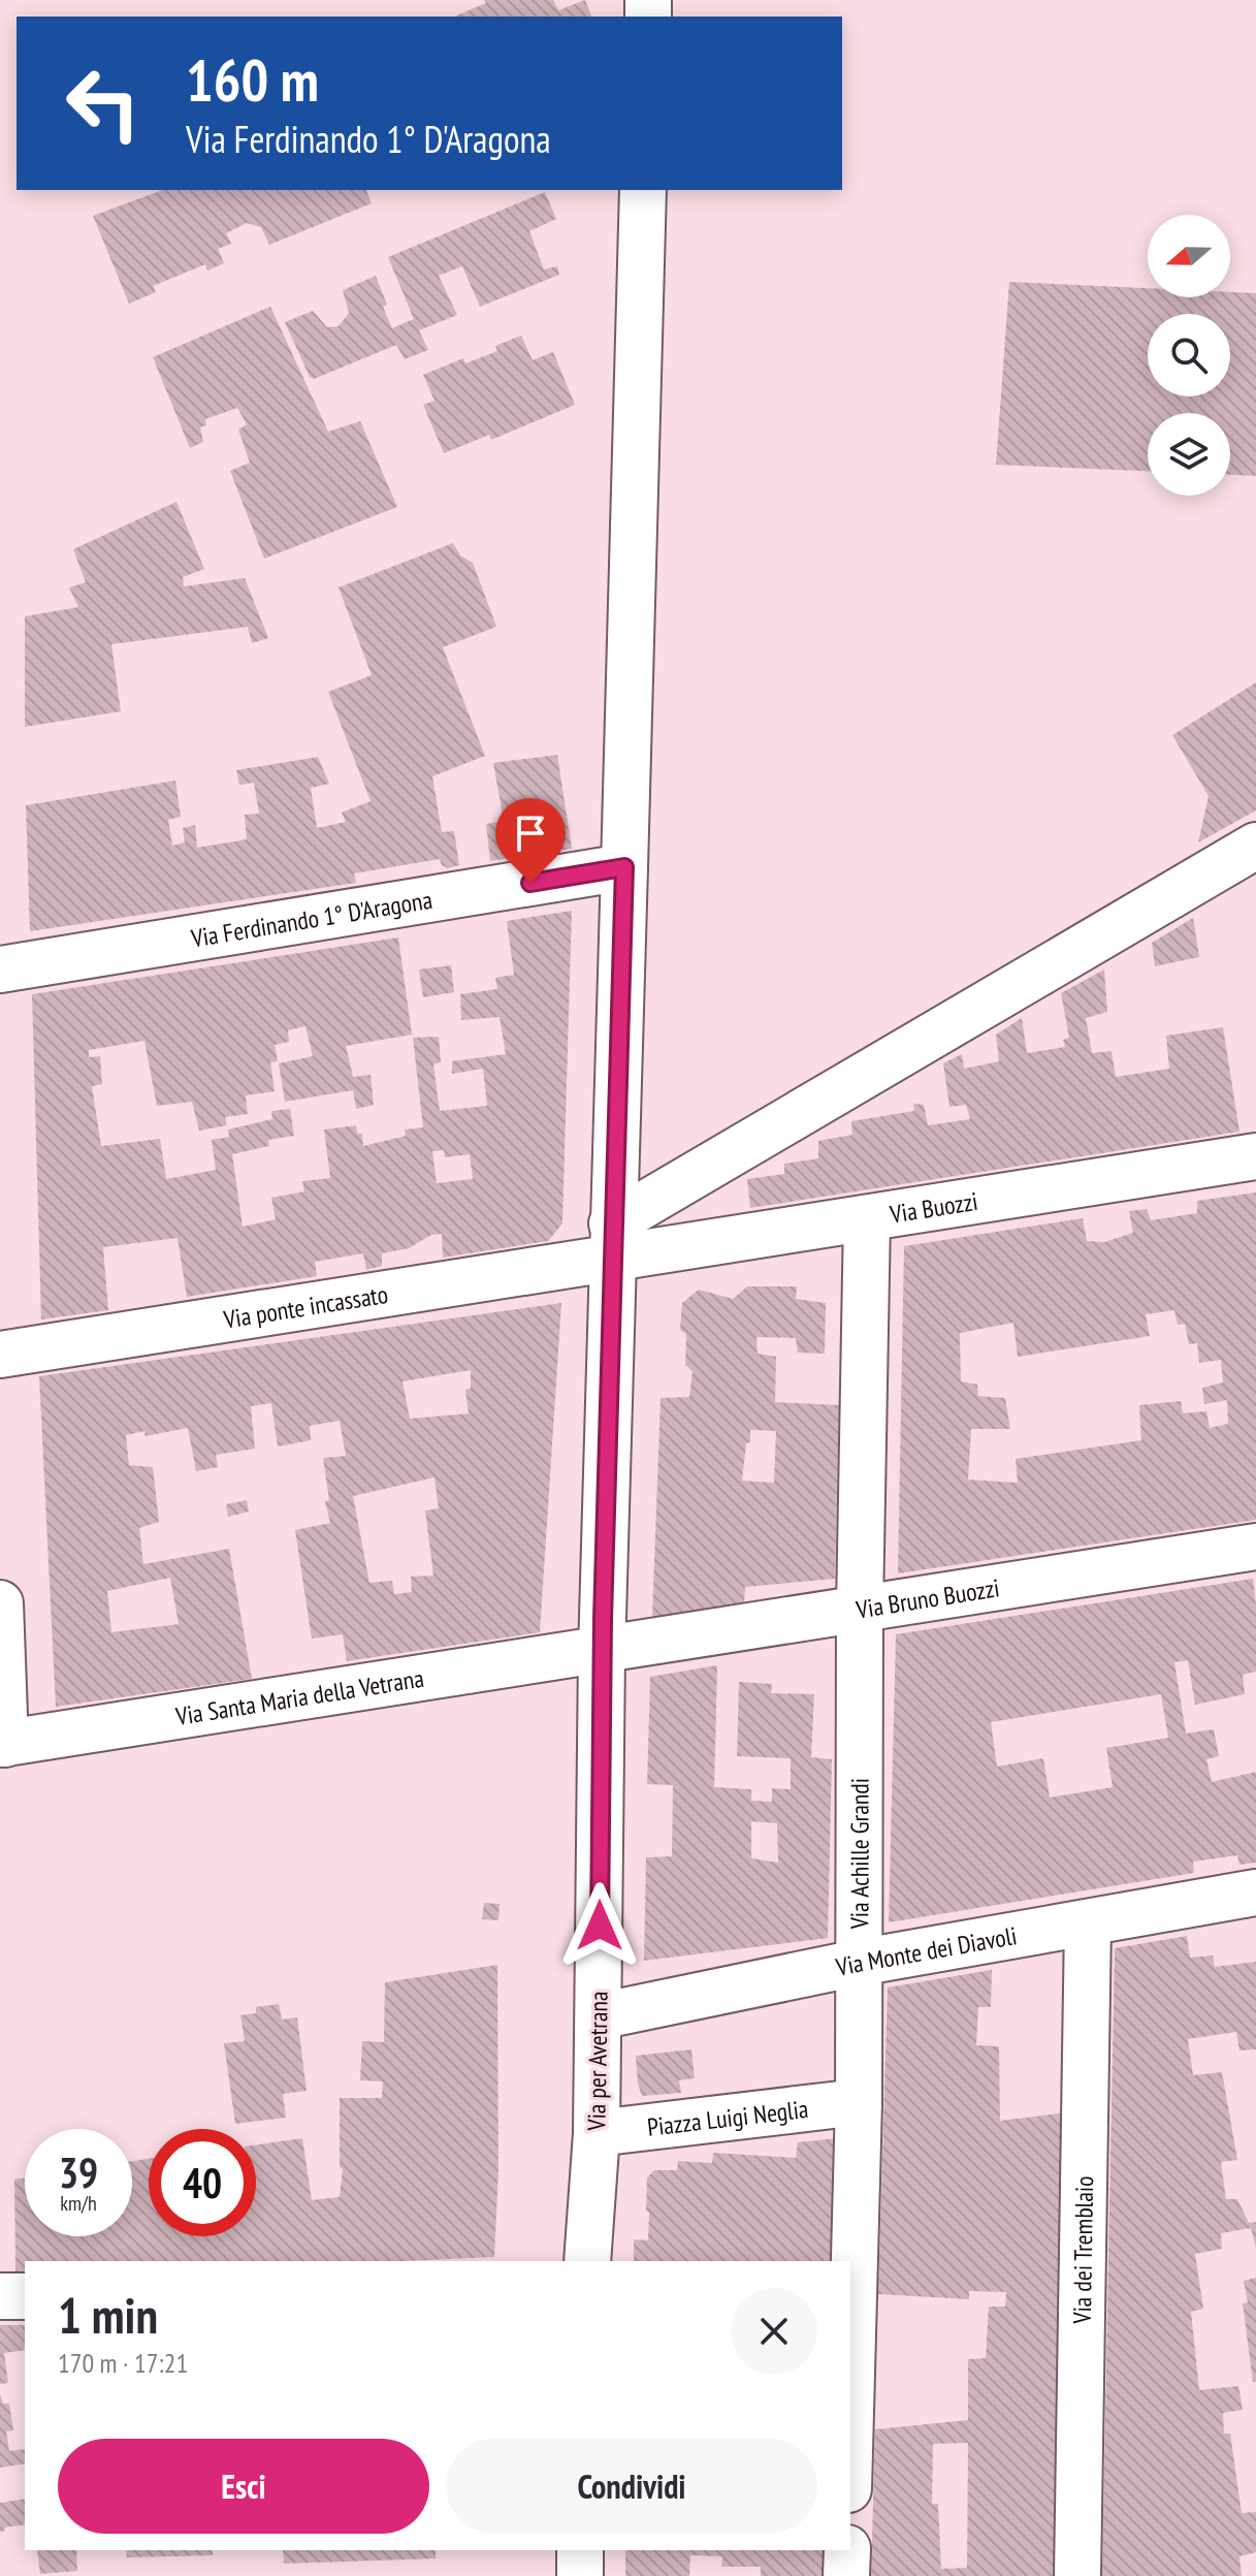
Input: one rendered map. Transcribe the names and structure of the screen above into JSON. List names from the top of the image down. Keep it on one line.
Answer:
{"streets":{"street":["Via Ferdinando 1° D'Aragona","Via Buozzi","Via ponte incassato","Via Bruno Buozzi","Via Santa Maria della Vetrana","Via Achille Grandi","Via Monte dei Diavoli","Via per Avetrana","Piazza Luigi Neglia","Via dei Tremblaio"]},"crossings":[["Via Ferdinando 1° D'Aragona","Via per Avetrana"],["Via Buozzi","Via ponte incassato"],["Via Buozzi","Via Achille Grandi"],["Via Buozzi","Via per Avetrana"],["Via ponte incassato","Via per Avetrana"],["Via Bruno Buozzi","Via Santa Maria della Vetrana"],["Via Bruno Buozzi","Via Achille Grandi"],["Via Bruno Buozzi","Via per Avetrana"],["Via Santa Maria della Vetrana","Via per Avetrana"],["Via Achille Grandi","Via Monte dei Diavoli"],["Via Achille Grandi","Piazza Luigi Neglia"],["Via Monte dei Diavoli","Via per Avetrana"],["Via Monte dei Diavoli","Via dei Tremblaio"],["Via per Avetrana","Piazza Luigi Neglia"]],"north":"left","page":{"turn":["160 m","Via Ferdinando 1° D'Aragona"],"speed":"39 km/h","limit":"40","heading":["1 min","170 m · 17:21"],"buttons":["Esci","Condividi"]}}
